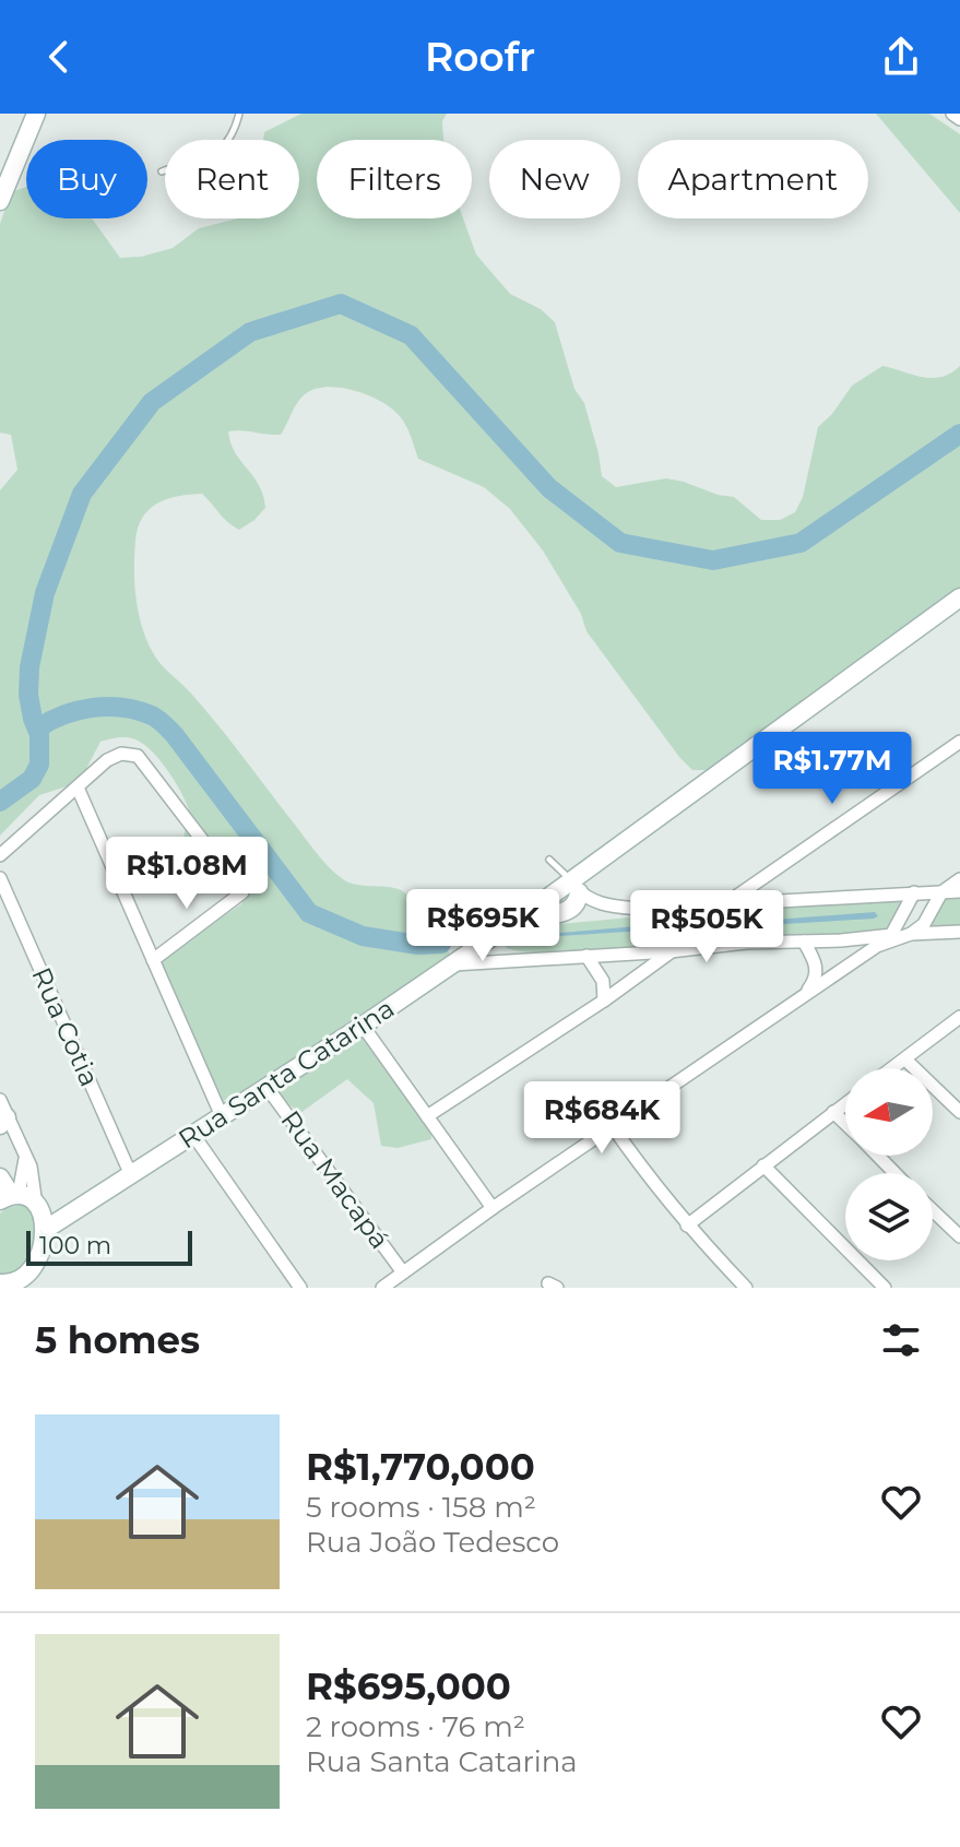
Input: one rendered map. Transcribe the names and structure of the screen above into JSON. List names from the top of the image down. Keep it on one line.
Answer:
{"streets":{"street":["Rua Cotia","Rua Santa Catarina","Rua Macapá"]},"crossings":[["Rua Cotia","Rua Santa Catarina"],["Rua Santa Catarina","Rua Macapá"]],"scale_bar":"100 m","north":"left","page":{"header":"Roofr","chip":["Buy","Rent","Filters","New","Apartment"],"price":["R$1.77M","R$1.08M","R$695K","R$505K","R$684K"],"scale":"100 m","heading":"5 homes","list":[{"name":"R$1,770,000","note":"5 rooms · 158 m² · Rua João Tedesco"},{"name":"R$695,000","note":"2 rooms · 76 m² · Rua Santa Catarina"}]}}
